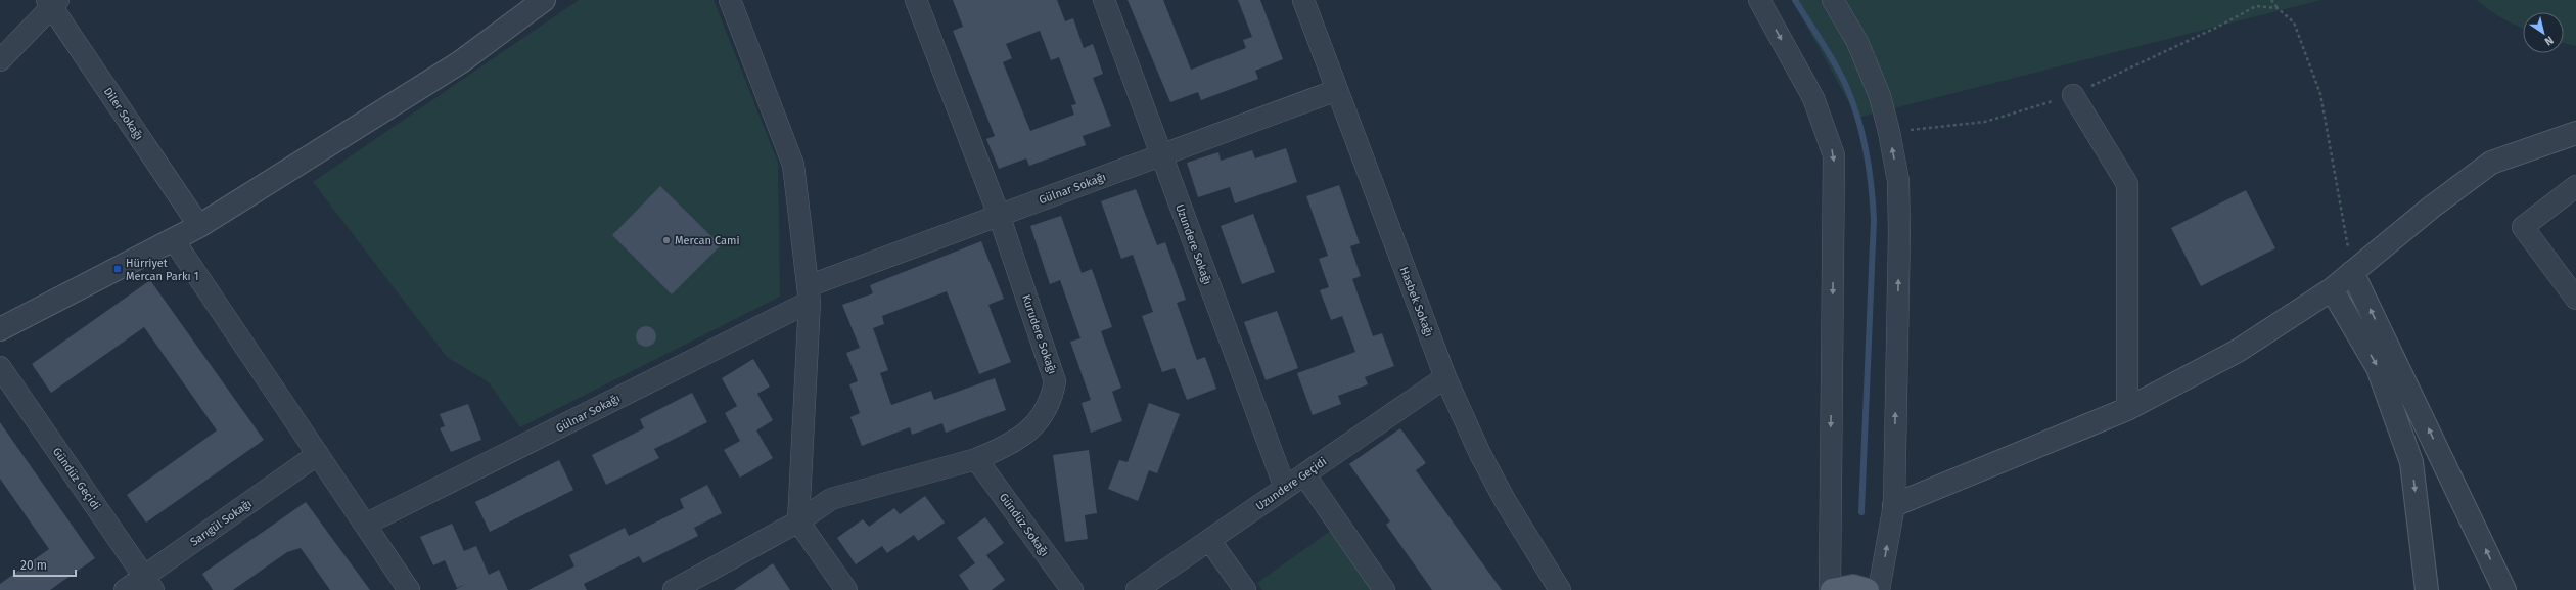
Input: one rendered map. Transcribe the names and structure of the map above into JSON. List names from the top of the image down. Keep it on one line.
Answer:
{"streets":{"street":["Diler Sokağı","Gülnar Sokağı","Uzundere Sokağı","Hasbek Sokağı","Kurudere Sokağı","Gündüz Geçidi","Uzundere Geçidi","Sarıgül Sokağı","Gündüz Sokağı"]},"crossings":[["Gülnar Sokağı","Uzundere Sokağı"],["Gülnar Sokağı","Hasbek Sokağı"],["Gülnar Sokağı","Kurudere Sokağı"],["Uzundere Sokağı","Uzundere Geçidi"],["Hasbek Sokağı","Uzundere Geçidi"],["Kurudere Sokağı","Gündüz Sokağı"],["Gündüz Geçidi","Sarıgül Sokağı"]],"places":{"other":["Mercan Cami"],"transit":["Hürriyet Mercan Parkı 1"]},"scale_bar":"20 m","north":"bottom right"}
